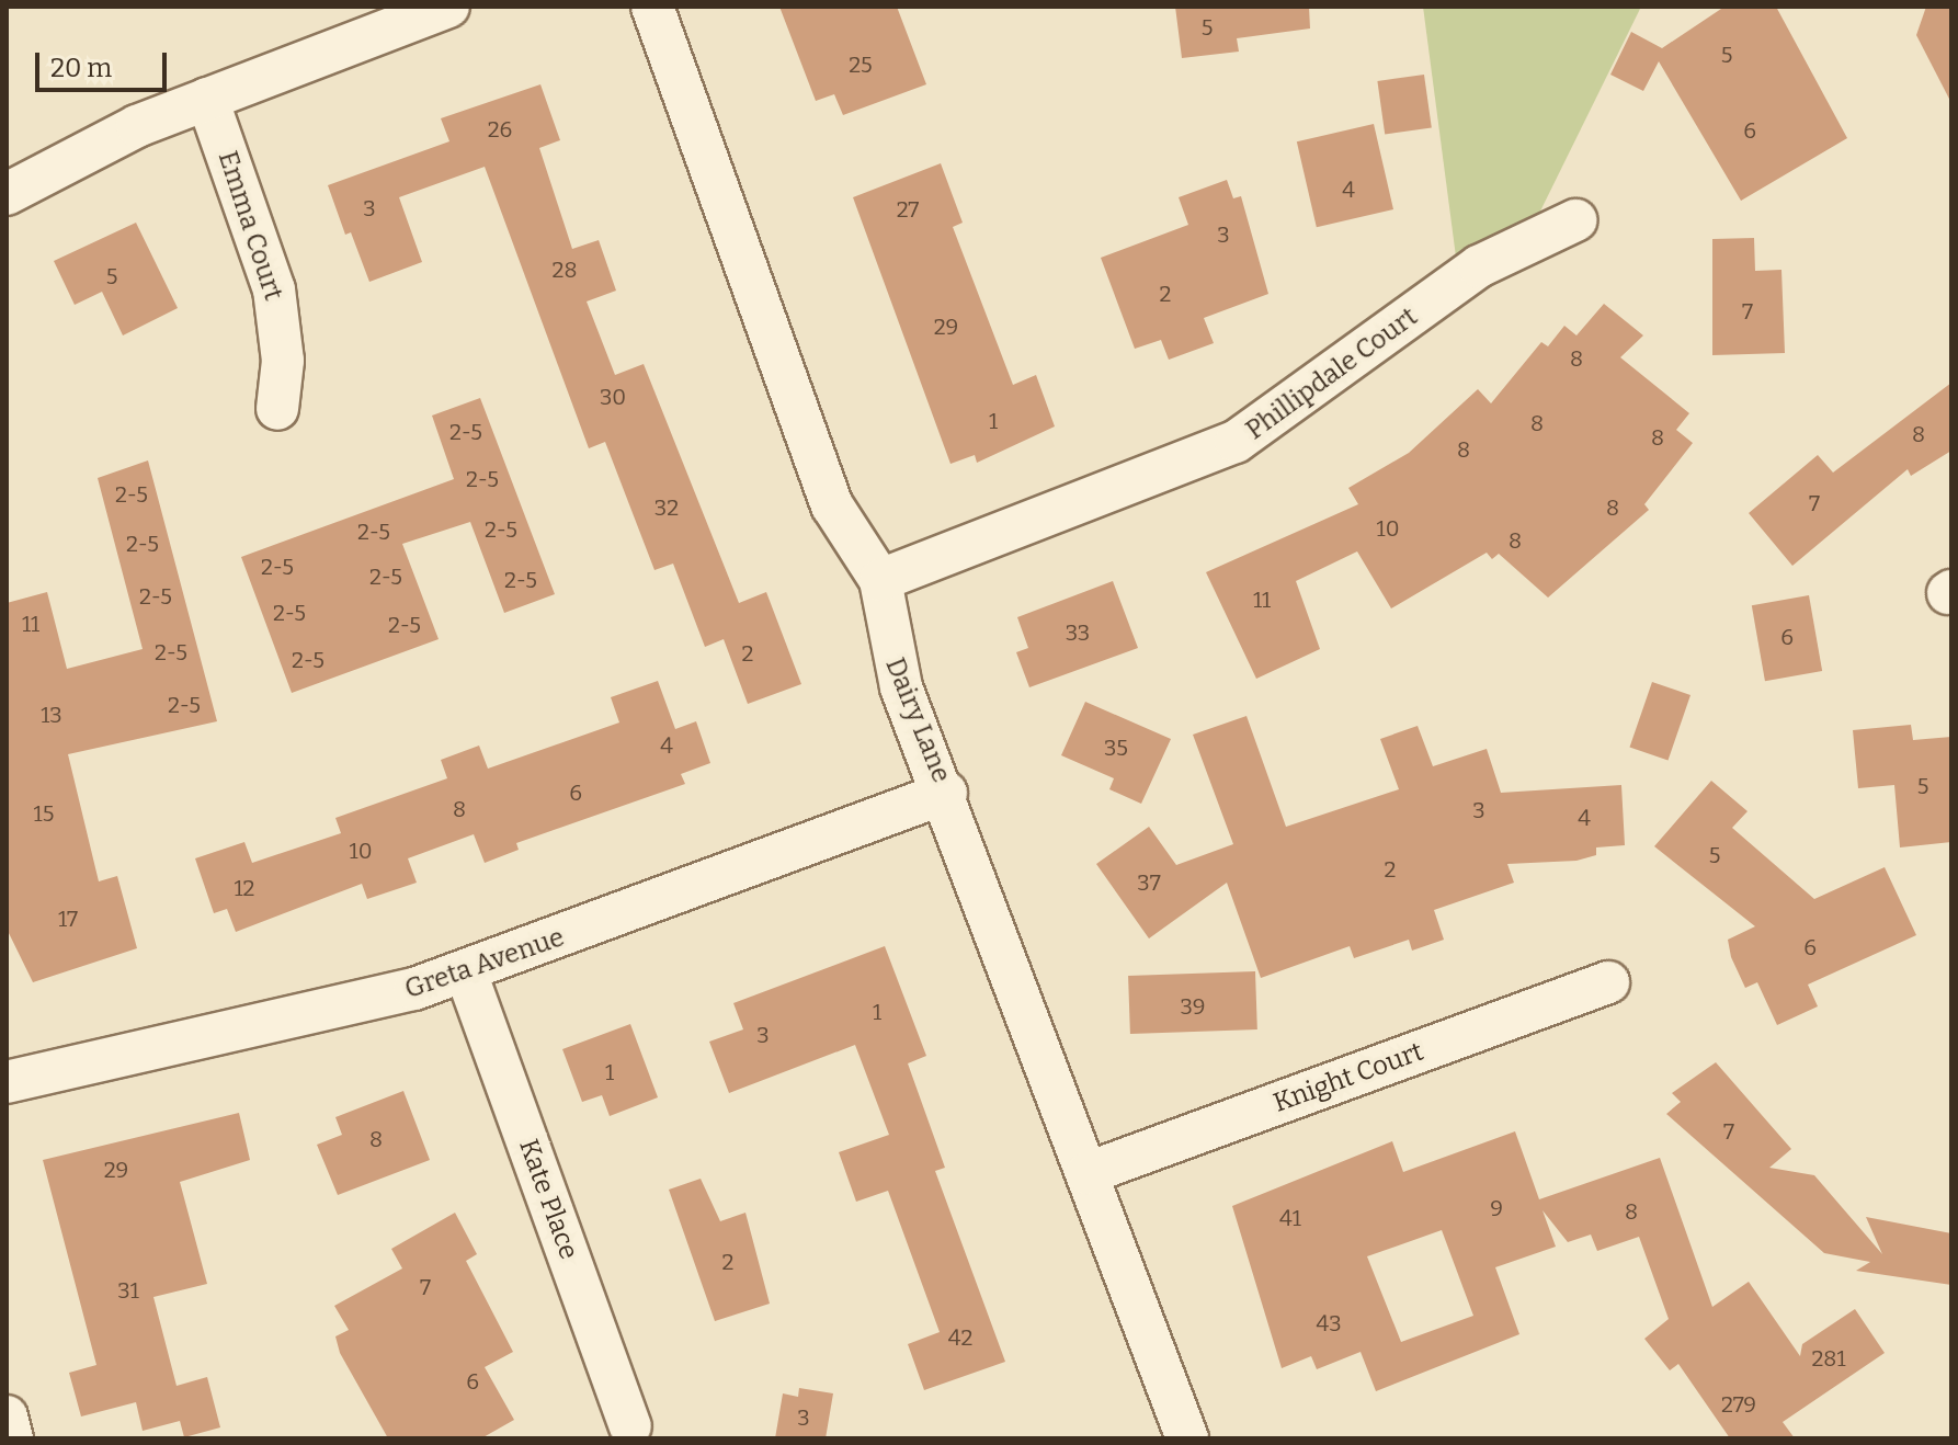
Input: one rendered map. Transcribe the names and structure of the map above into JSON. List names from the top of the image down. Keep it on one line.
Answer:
{"streets":{"street":["Emma Court","Phillipdale Court","Dairy Lane","Greta Avenue","Knight Court","Kate Place"]},"crossings":[["Phillipdale Court","Dairy Lane"],["Dairy Lane","Greta Avenue"],["Dairy Lane","Knight Court"],["Greta Avenue","Kate Place"]],"house_numbers":["5","5","25","26","6","4","3","27","3","28","5","2","7","29","8","30","1","8","2-5","8","8","8","2-5","2-5","7","32","8","10","2-5","2-5","8","2-5","2-5","2-5","2-5","2-5","11","2-5","11","2-5","33","6","2-5","2","2-5","2-5","13","4","35","5","6","8","3","15","4","10","5","2","37","12","17","6","39","1","3","1","7","8","29","9","8","41","2","7","31","43","42","281","6","279","3"],"scale_bar":"20 m"}
